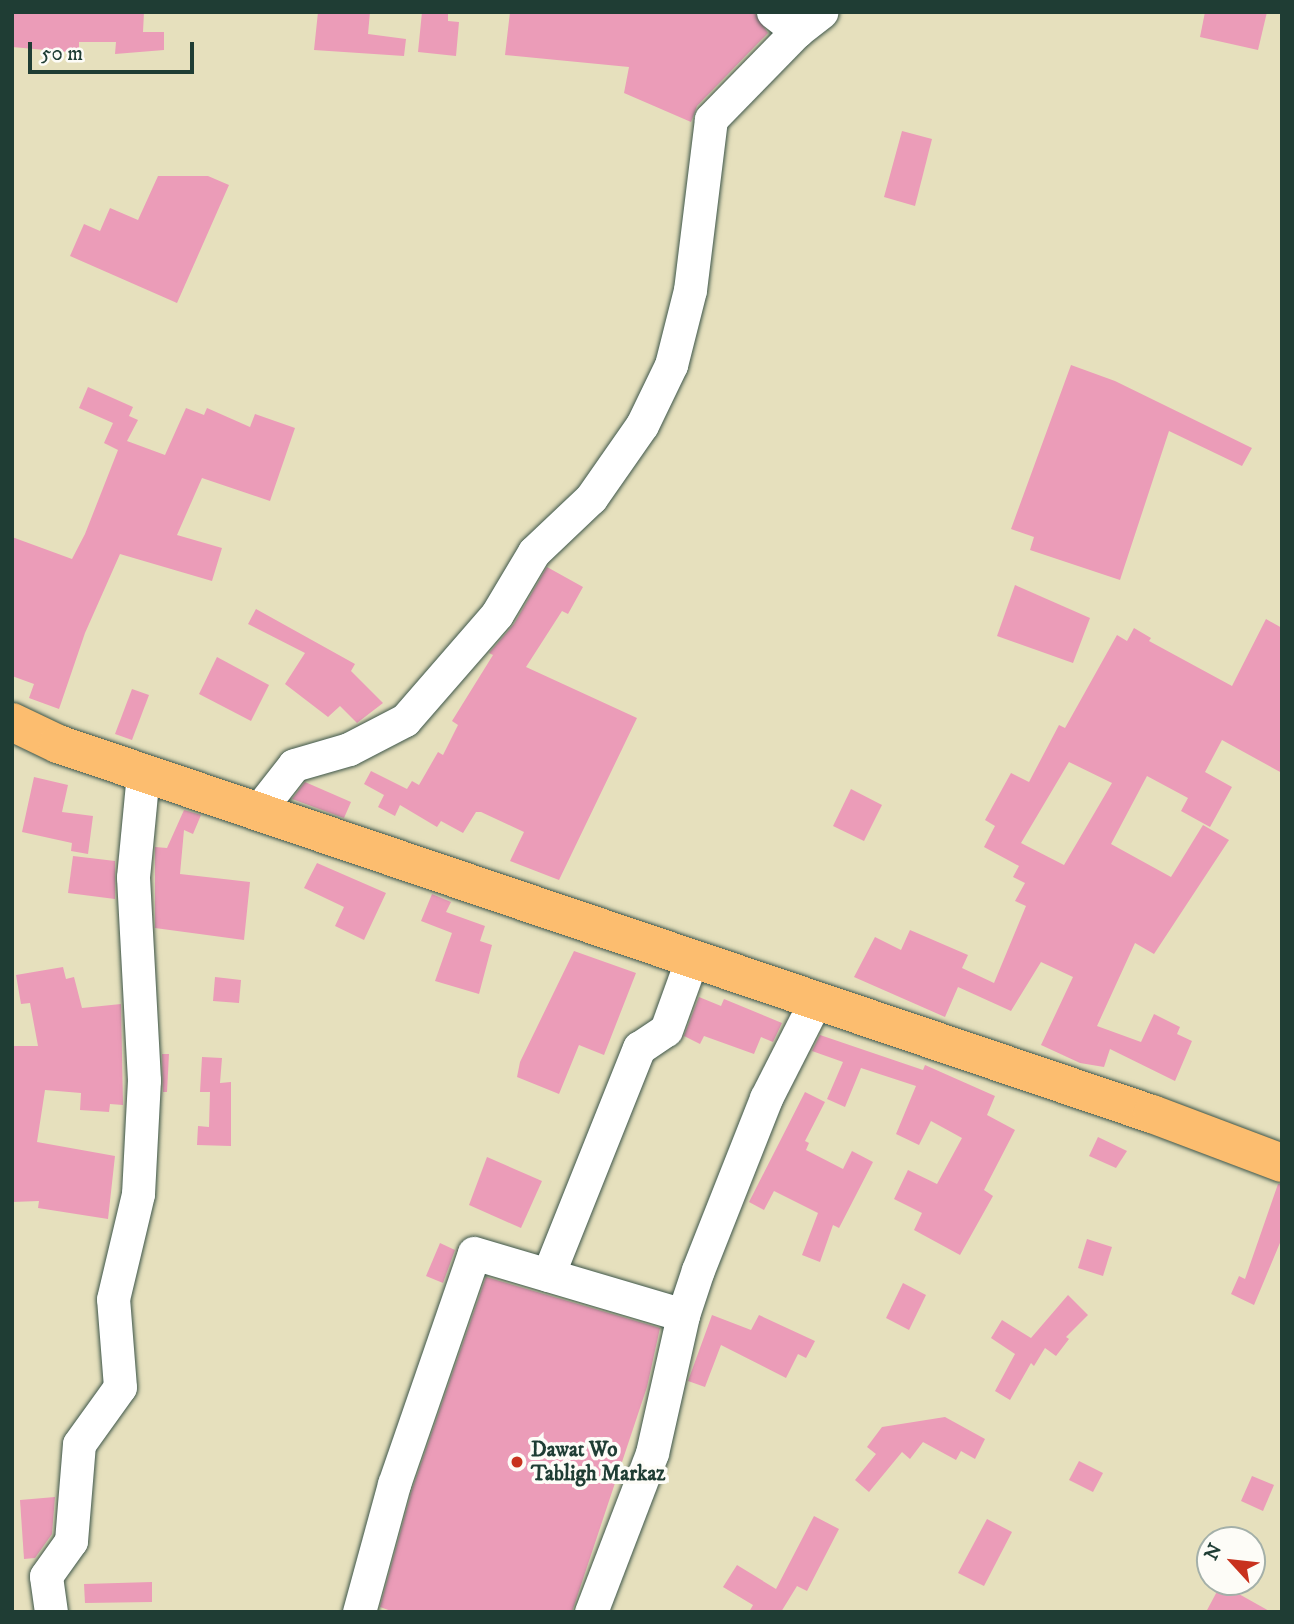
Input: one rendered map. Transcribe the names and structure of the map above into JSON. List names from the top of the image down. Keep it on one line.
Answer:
{"places":["Dawat Wo Tabligh Markaz"],"scale_bar":"50 m","north":"top left"}
